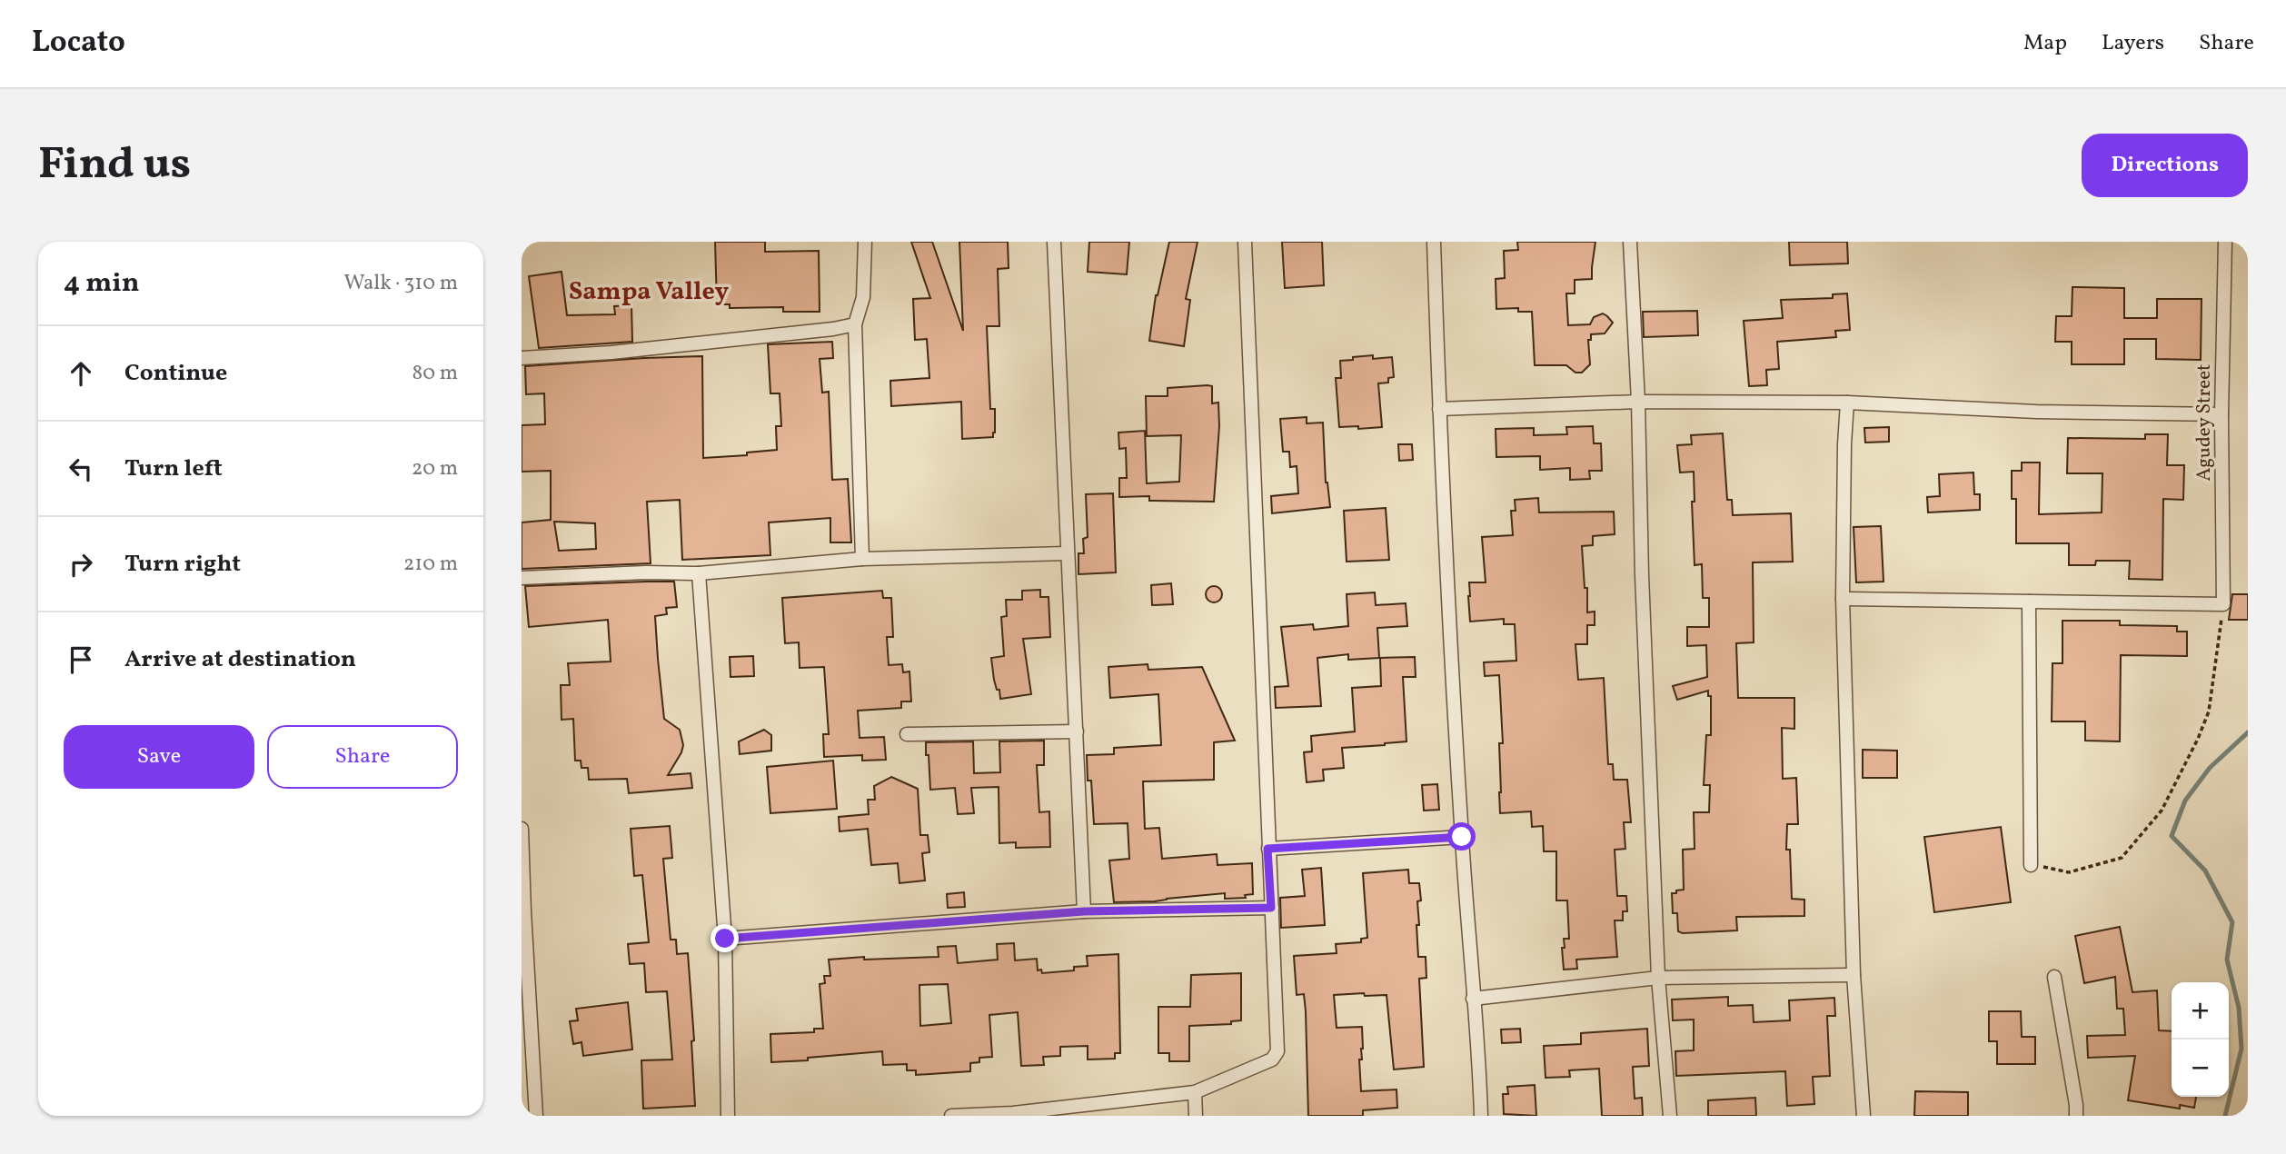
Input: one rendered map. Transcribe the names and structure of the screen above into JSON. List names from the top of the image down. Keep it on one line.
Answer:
{"streets":{"street":["Agudey Street"]},"districts":["Sampa Valley"],"page":{"header":"Locato","nav":["Map","Layers","Share"],"buttons":["Directions",["Save","Share"]],"title":"Find us","heading":["4 min","Walk · 310 m"],"list":[["Continue","80 m"],["Turn left","20 m"],["Turn right","210 m"],"Arrive at destination"],"map_buttons":["+","−"]}}
